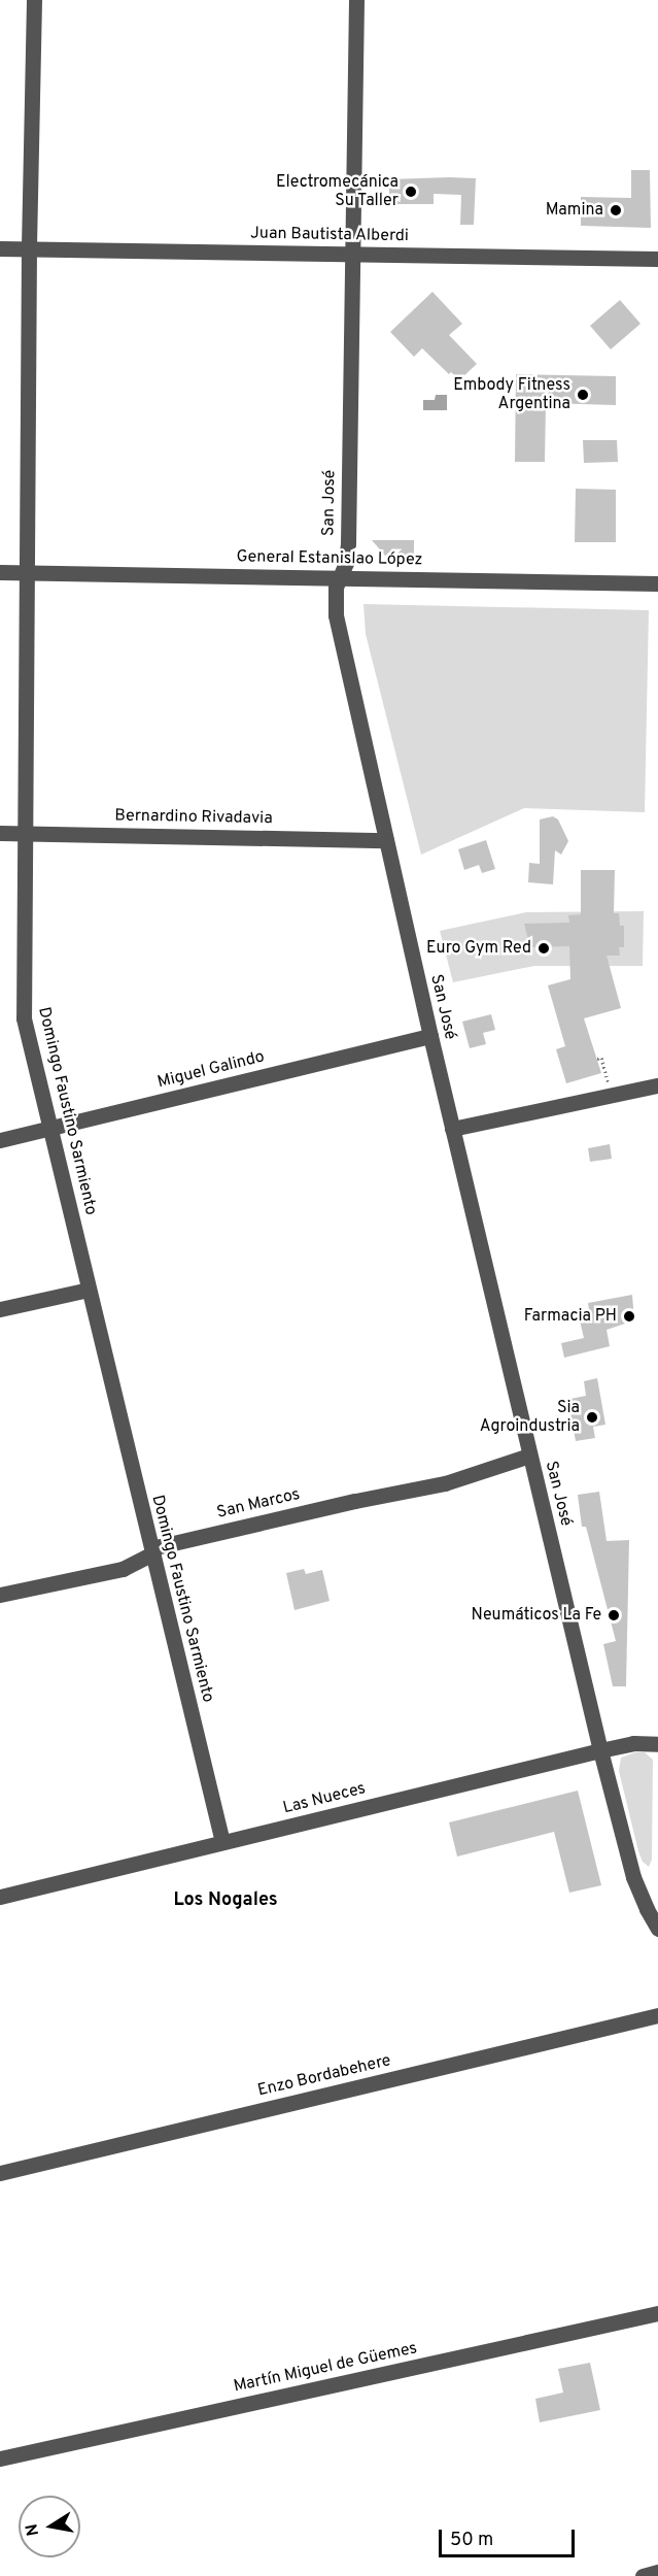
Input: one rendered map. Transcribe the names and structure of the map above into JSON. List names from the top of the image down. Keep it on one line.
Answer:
{"streets":{"street":["Juan Bautista Alberdi","San José","General Estanislao López","Bernardino Rivadavia","Miguel Galindo","Domingo Faustino Sarmiento","San Marcos","Las Nueces","Enzo Bordabehere","Martín Miguel de Güemes"]},"crossings":[["Juan Bautista Alberdi","San José"],["Juan Bautista Alberdi","Domingo Faustino Sarmiento"],["San José","General Estanislao López"],["San José","Bernardino Rivadavia"],["San José","Miguel Galindo"],["San José","San Marcos"],["San José","Las Nueces"],["General Estanislao López","Domingo Faustino Sarmiento"],["Bernardino Rivadavia","Domingo Faustino Sarmiento"],["Miguel Galindo","Domingo Faustino Sarmiento"],["Domingo Faustino Sarmiento","San Marcos"],["Domingo Faustino Sarmiento","Las Nueces"]],"districts":["Los Nogales"],"places":["Electromecánica Su Taller","Mamina","Embody Fitness Argentina","Euro Gym Red","Farmacia PH","Sia Agroindustria","Neumáticos La Fe"],"scale_bar":"50 m","north":"left"}
